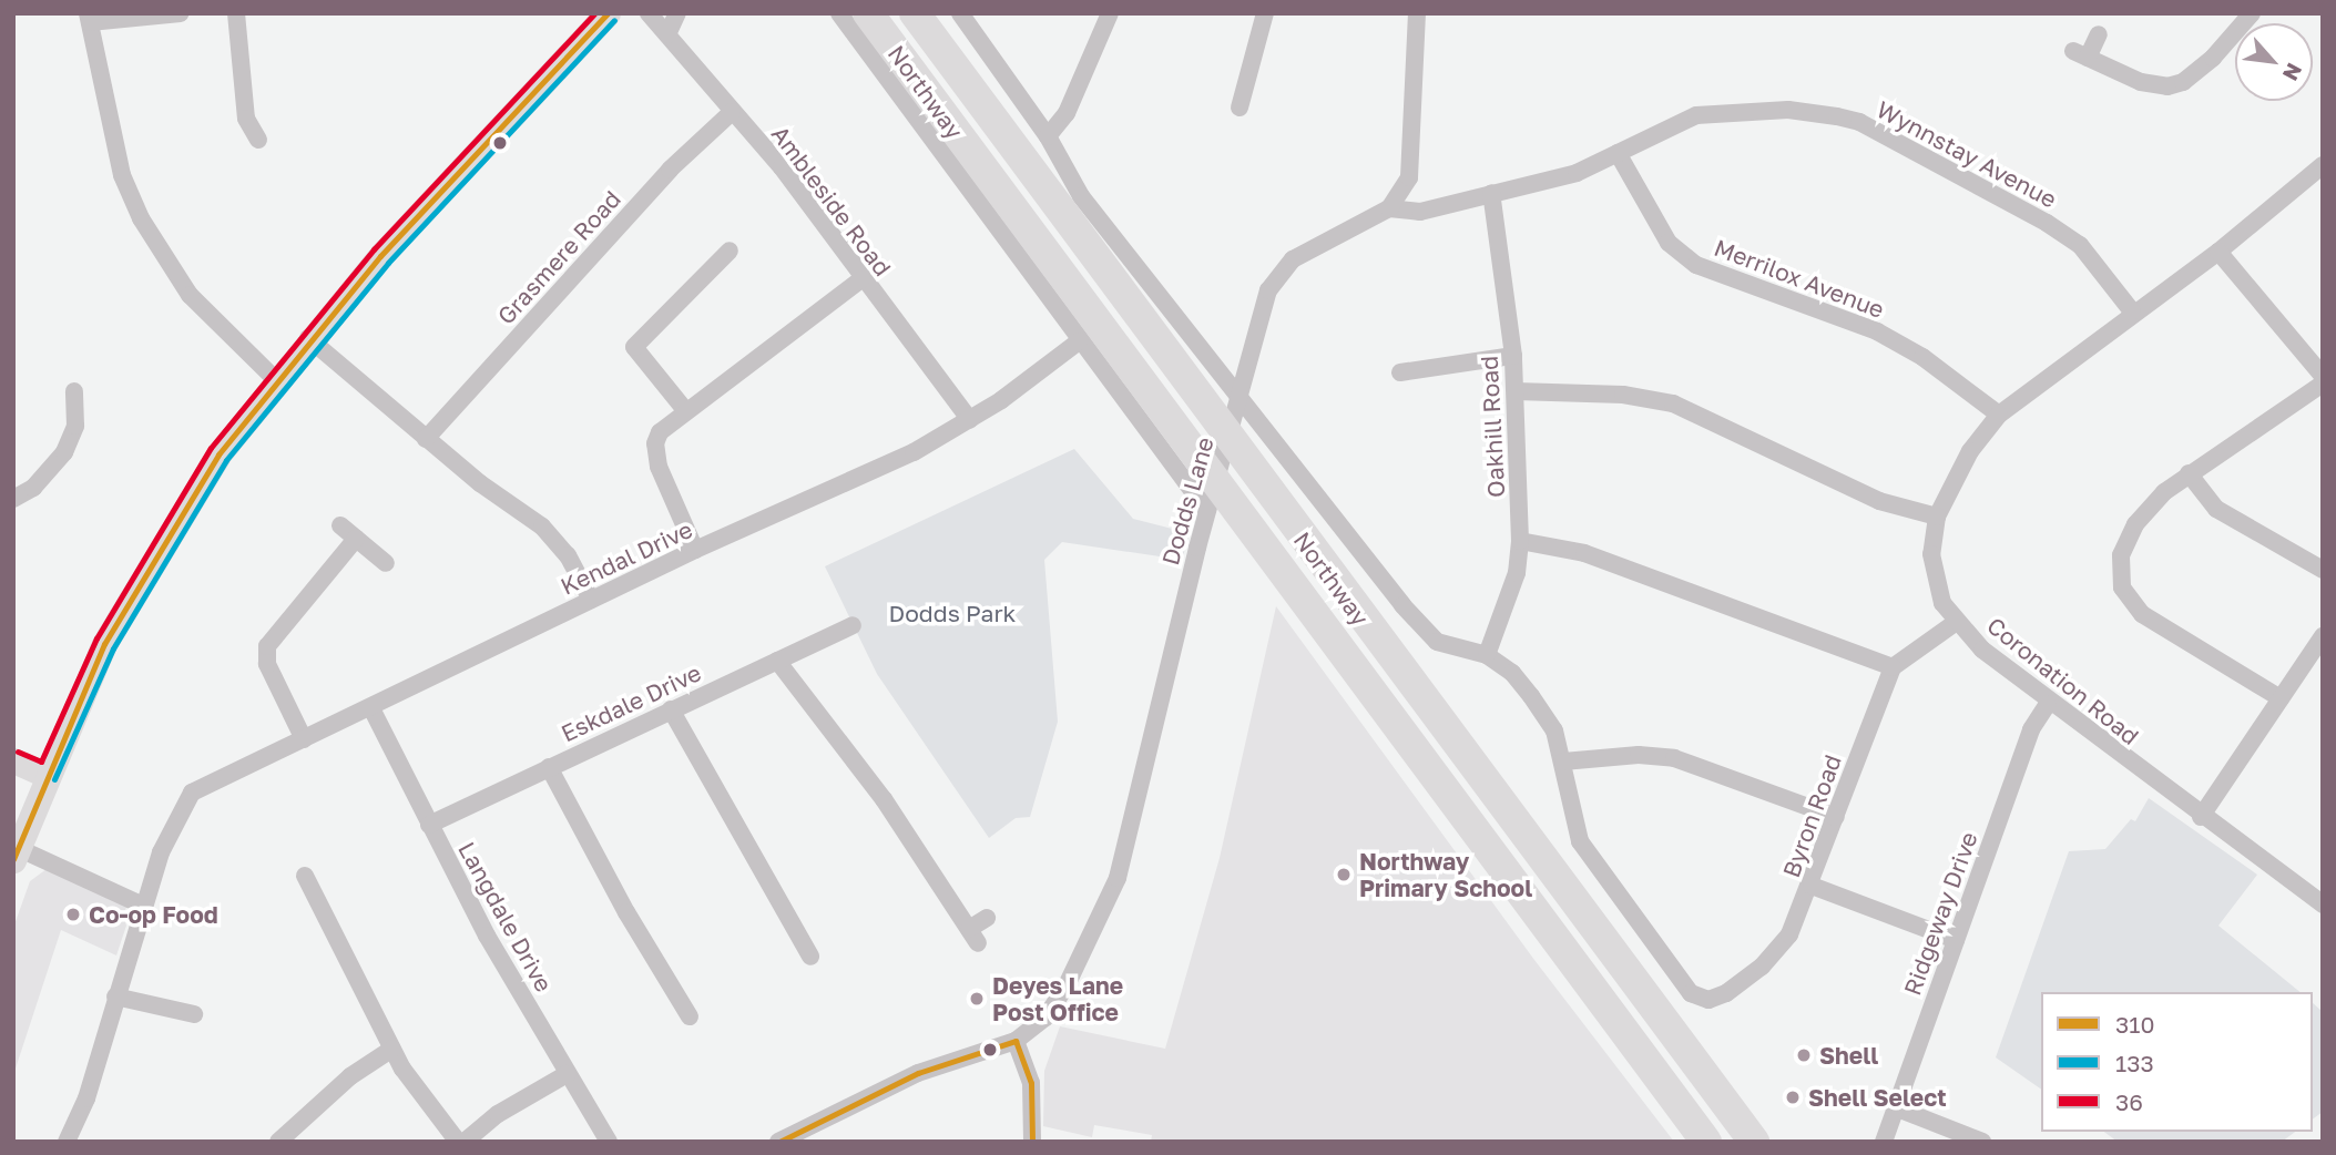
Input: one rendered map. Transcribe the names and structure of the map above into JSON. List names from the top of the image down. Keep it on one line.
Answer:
{"streets":{"highway":["Northway"],"street":["Wynnstay Avenue","Ambleside Road","Grasmere Road","Merrilox Avenue","Oakhill Road","Dodds Lane","Kendal Drive","Coronation Road","Eskdale Drive","Byron Road","Ridgeway Drive","Langdale Drive"]},"crossings":[["Northway","Oakhill Road"],["Northway","Dodds Lane"],["Northway","Kendal Drive"],["Northway","Byron Road"],["Wynnstay Avenue","Merrilox Avenue"],["Wynnstay Avenue","Oakhill Road"],["Wynnstay Avenue","Dodds Lane"],["Wynnstay Avenue","Coronation Road"],["Ambleside Road","Grasmere Road"],["Ambleside Road","Kendal Drive"],["Merrilox Avenue","Coronation Road"],["Kendal Drive","Langdale Drive"],["Coronation Road","Ridgeway Drive"],["Eskdale Drive","Langdale Drive"]],"parks":["Dodds Park"],"places":["Northway Primary School","Co-op Food","Deyes Lane Post Office","Shell","Shell Select"],"lines":["transit line 310","transit line 36","transit line 133"],"legend":["310","133","36"],"north":"bottom right"}
